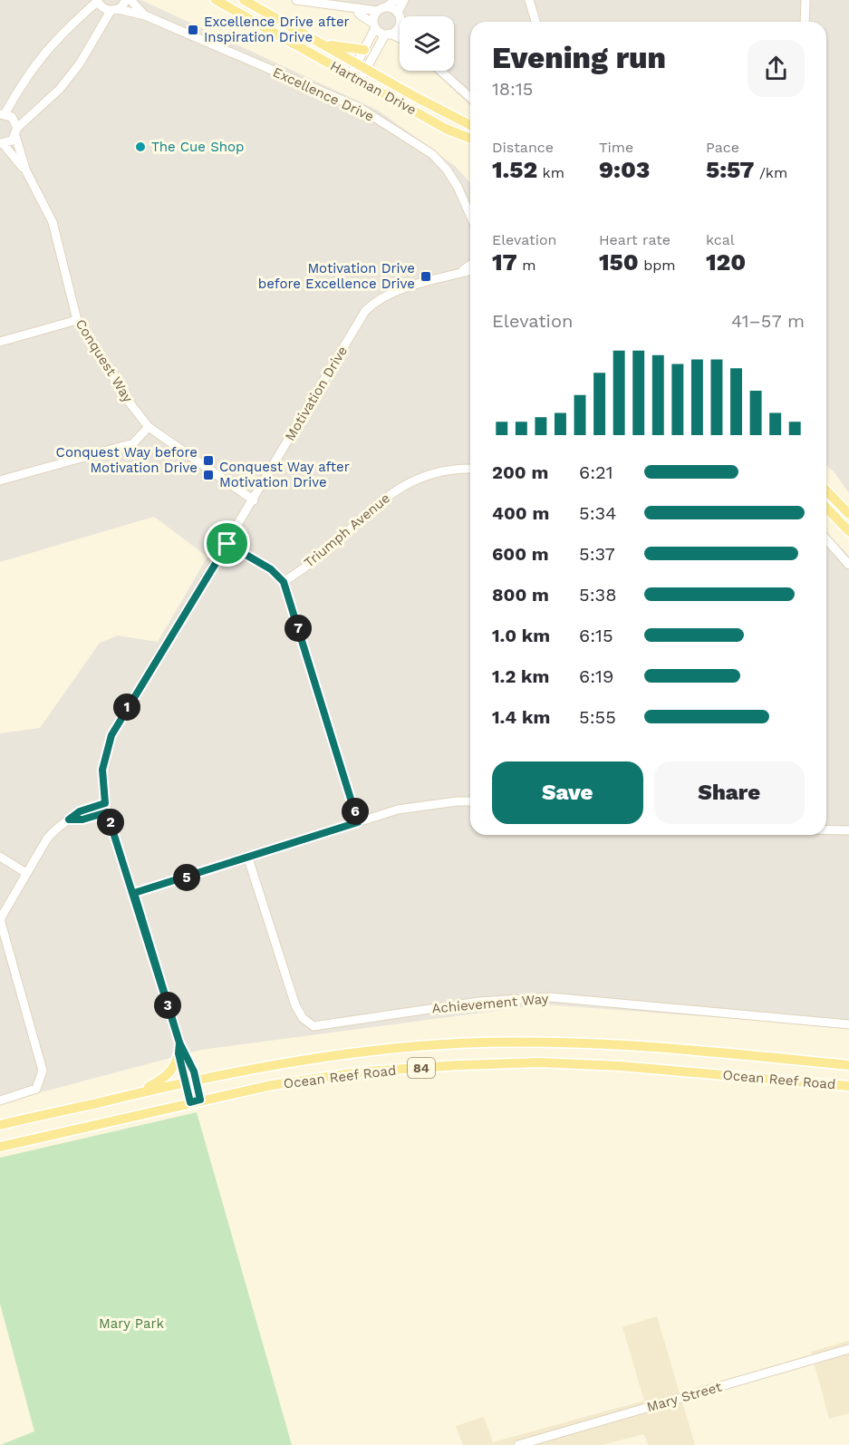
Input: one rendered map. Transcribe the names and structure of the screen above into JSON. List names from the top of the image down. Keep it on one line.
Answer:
{"streets":{"main road":["Hartman Drive","84","Ocean Reef Road"],"street":["Excellence Drive","Conquest Way","Motivation Drive","Triumph Avenue","Achievement Way","Mary Street"]},"crossings":[["Conquest Way","Motivation Drive"],["Motivation Drive","Ocean Reef Road"]],"parks":["Mary Park"],"places":{"transit":["Excellence Drive after Inspiration Drive","Motivation Drive before Excellence Drive","Conquest Way before Motivation Drive","Conquest Way after Motivation Drive"],"other":["The Cue Shop"]},"page":{"heading":["Evening run","18:15"],"stats":[["Distance","1.52 km"],["Time","9:03"],["Pace","5:57 /km"],["Elevation","17 m"],["Heart rate","150 bpm"],["kcal","120"]],"chart":["Elevation","41–57 m"],"list":[{"name":"200 m","note":"6:21"},{"name":"400 m","note":"5:34"},{"name":"600 m","note":"5:37"},{"name":"800 m","note":"5:38"},{"name":"1.0 km","note":"6:15"},{"name":"1.2 km","note":"6:19"},{"name":"1.4 km","note":"5:55"}],"pins":["7","1","6","2","5","3"],"buttons":["Save","Share"]}}
